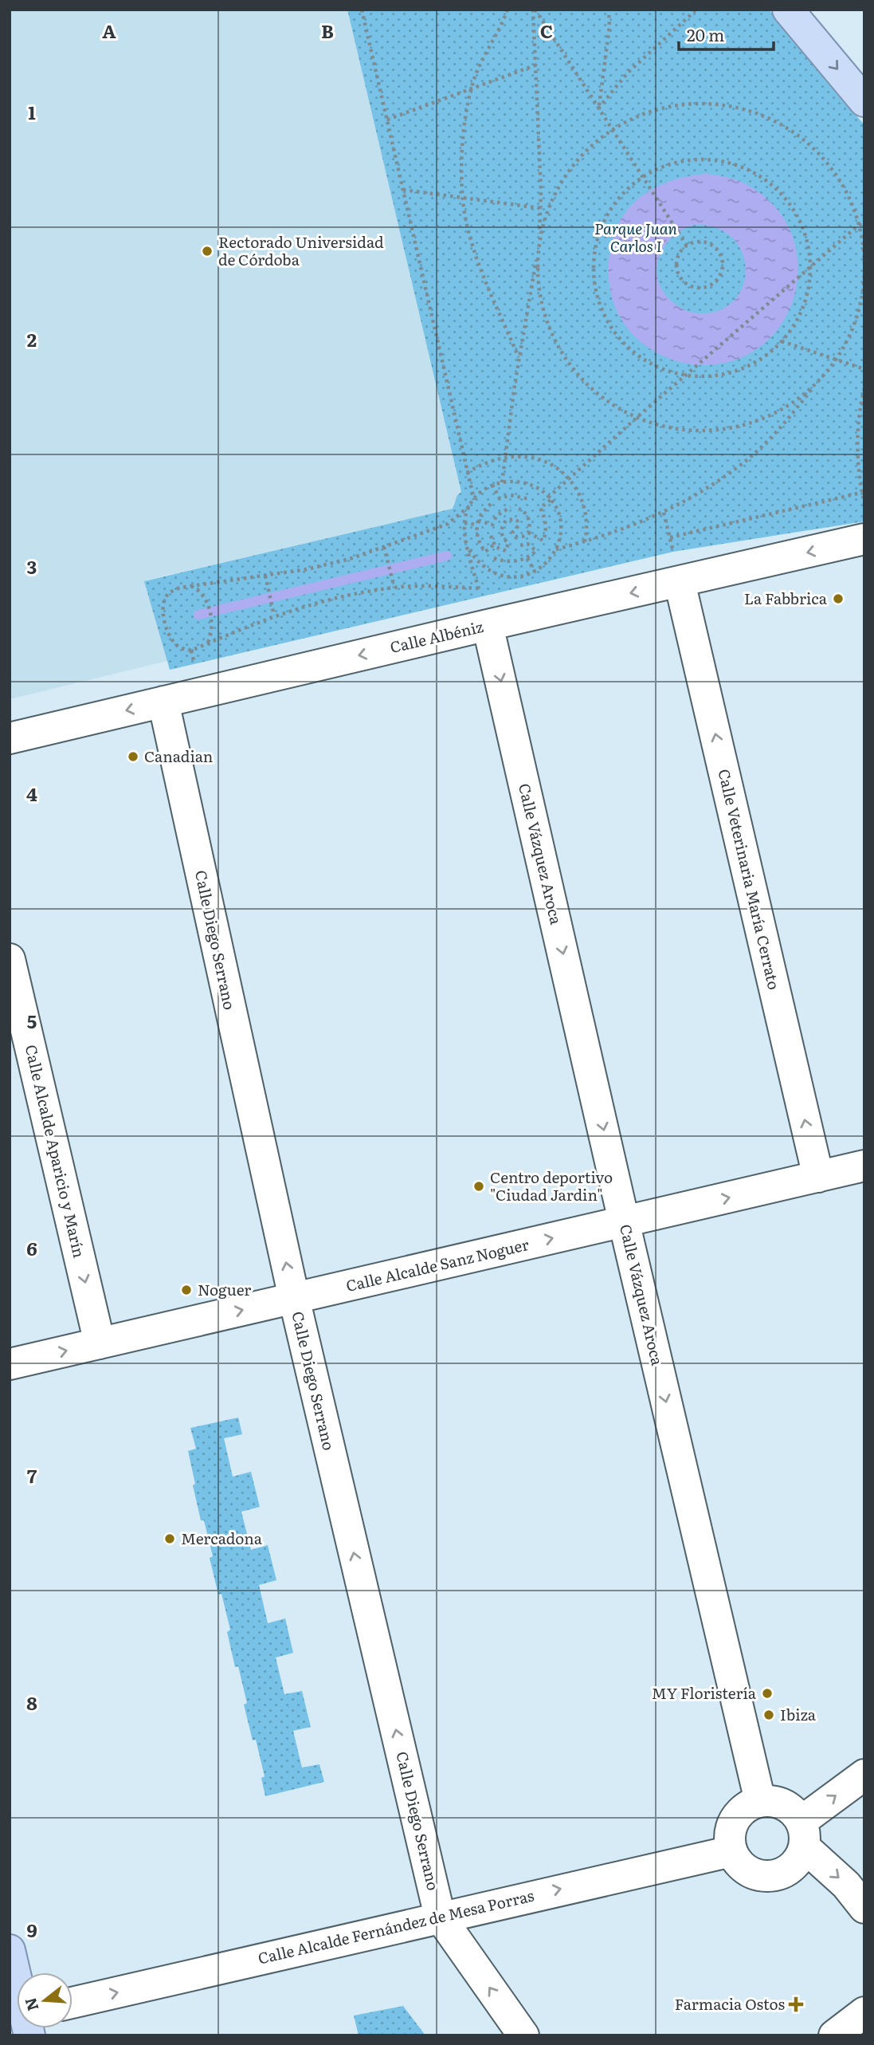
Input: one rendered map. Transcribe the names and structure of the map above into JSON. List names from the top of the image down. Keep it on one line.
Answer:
{"streets":{"street":["Calle Albéniz","Calle Vázquez Aroca","Calle Veterinaria María Cerrato","Calle Diego Serrano","Calle Alcalde Aparicio y Marín","Calle Alcalde Sanz Noguer","Calle Alcalde Fernández de Mesa Porras"]},"crossings":[["Calle Albéniz","Calle Vázquez Aroca"],["Calle Albéniz","Calle Veterinaria María Cerrato"],["Calle Albéniz","Calle Diego Serrano"],["Calle Vázquez Aroca","Calle Alcalde Sanz Noguer"],["Calle Vázquez Aroca","Calle Alcalde Fernández de Mesa Porras"],["Calle Veterinaria María Cerrato","Calle Alcalde Sanz Noguer"],["Calle Diego Serrano","Calle Alcalde Sanz Noguer"],["Calle Diego Serrano","Calle Alcalde Fernández de Mesa Porras"],["Calle Alcalde Aparicio y Marín","Calle Alcalde Sanz Noguer"]],"one_way":["Calle Albéniz","Calle Vázquez Aroca","Calle Veterinaria María Cerrato","Calle Diego Serrano","Calle Alcalde Aparicio y Marín","Calle Alcalde Sanz Noguer","Calle Alcalde Fernández de Mesa Porras"],"parks":["Parque Juan Carlos I"],"places":{"other":["Rectorado Universidad de Córdoba","La Fabbrica","Canadian","Centro deportivo \"Ciudad Jardin\"","Noguer","Mercadona","MY Floristería","Ibiza"],"health":["Farmacia Ostos"]},"scale_bar":"20 m","north":"left","grid":{"columns":["A","B","C"],"rows":["1","2","3","4","5","6","7","8","9"]}}
